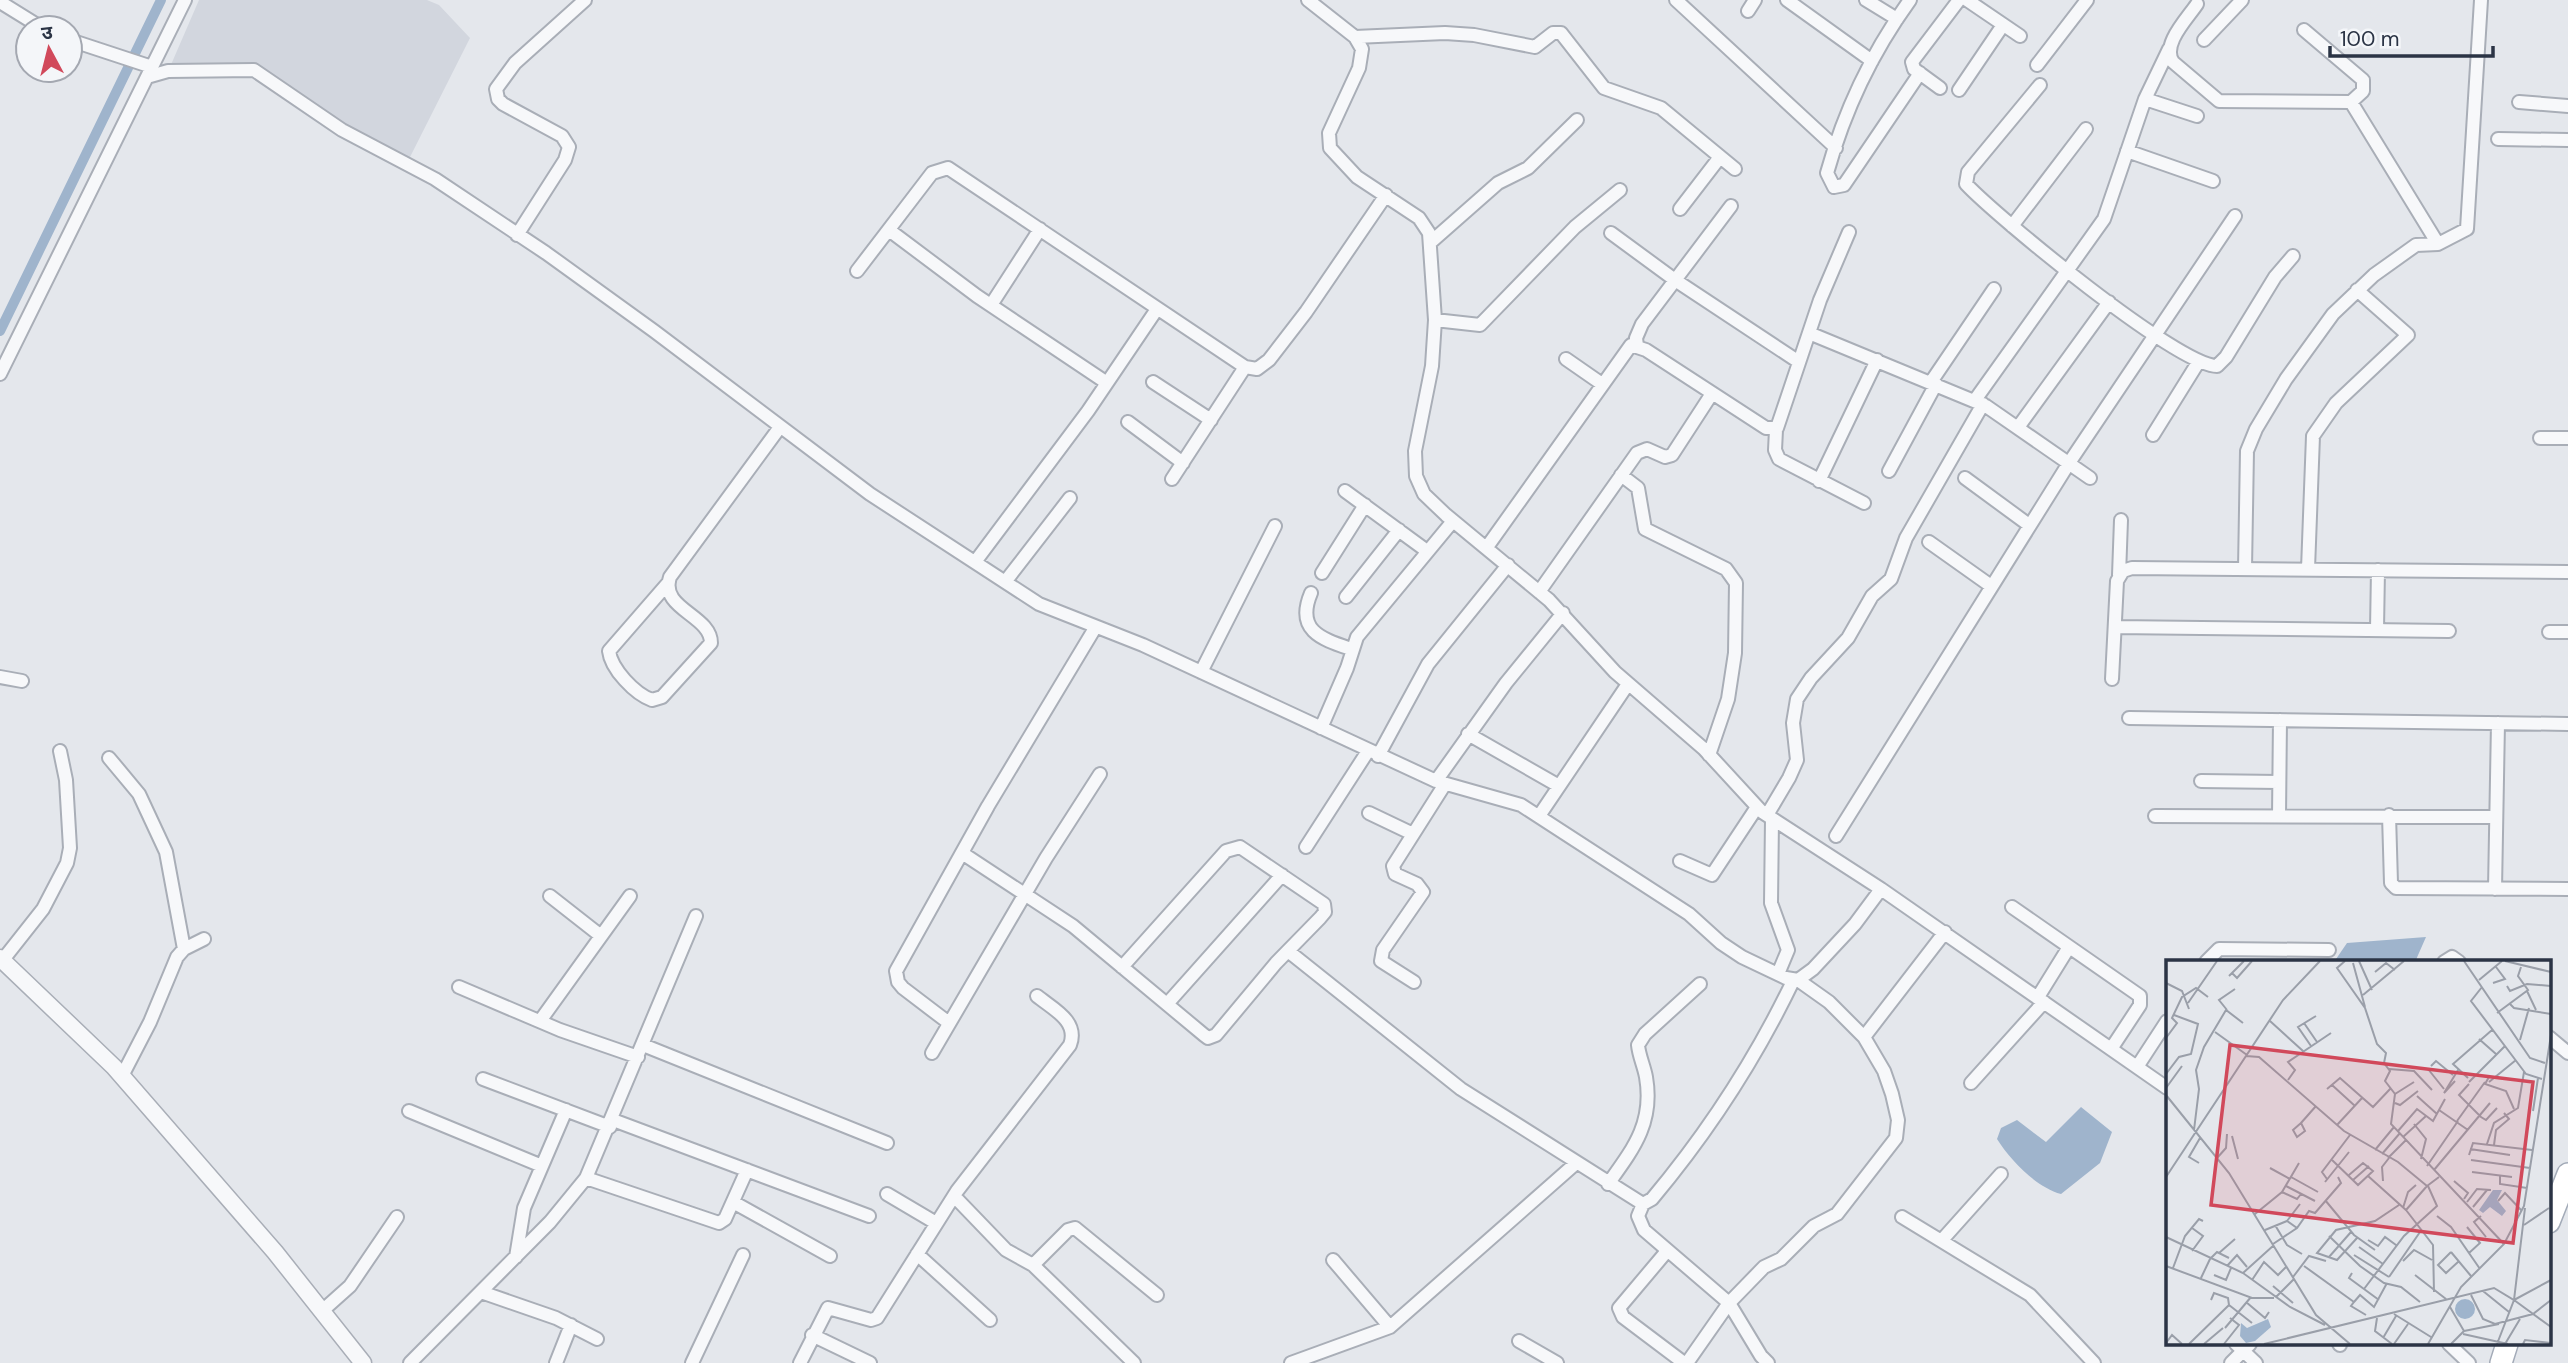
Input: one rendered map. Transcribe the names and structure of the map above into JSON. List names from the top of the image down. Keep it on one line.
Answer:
{"scale_bar":"100 m","north":"top"}
